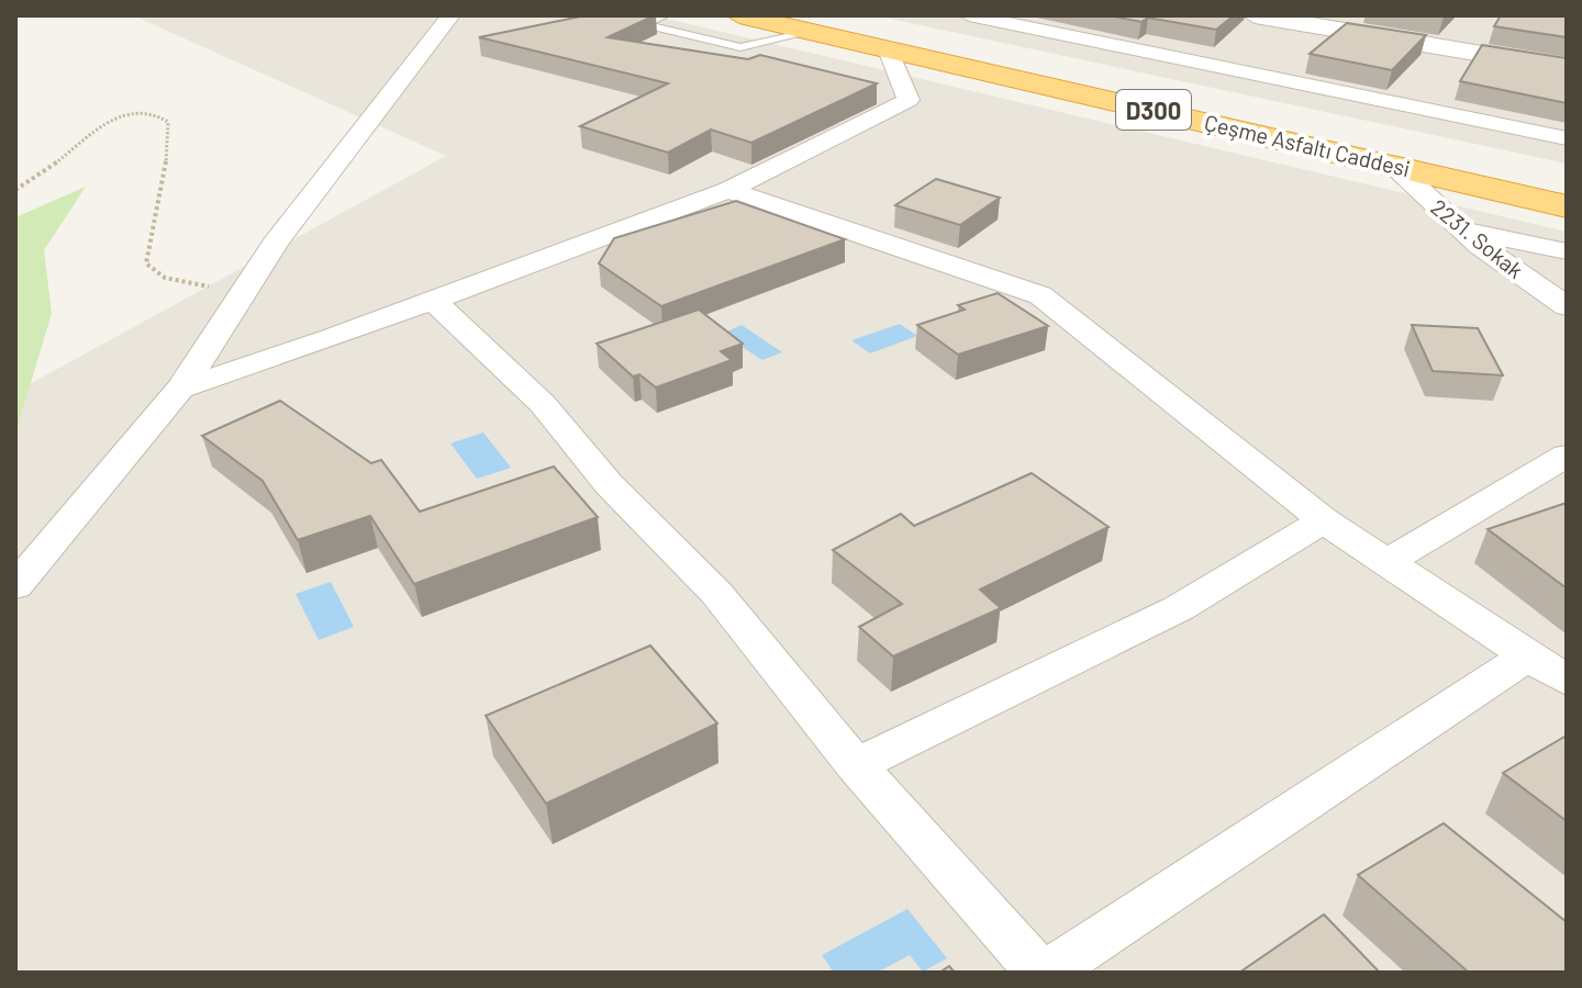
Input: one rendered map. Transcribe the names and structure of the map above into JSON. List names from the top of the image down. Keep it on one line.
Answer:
{"streets":{"highway":["D300","Çeşme Asfaltı Caddesi"],"street":["2231. Sokak"]},"crossings":[["Çeşme Asfaltı Caddesi","2231. Sokak"]]}
